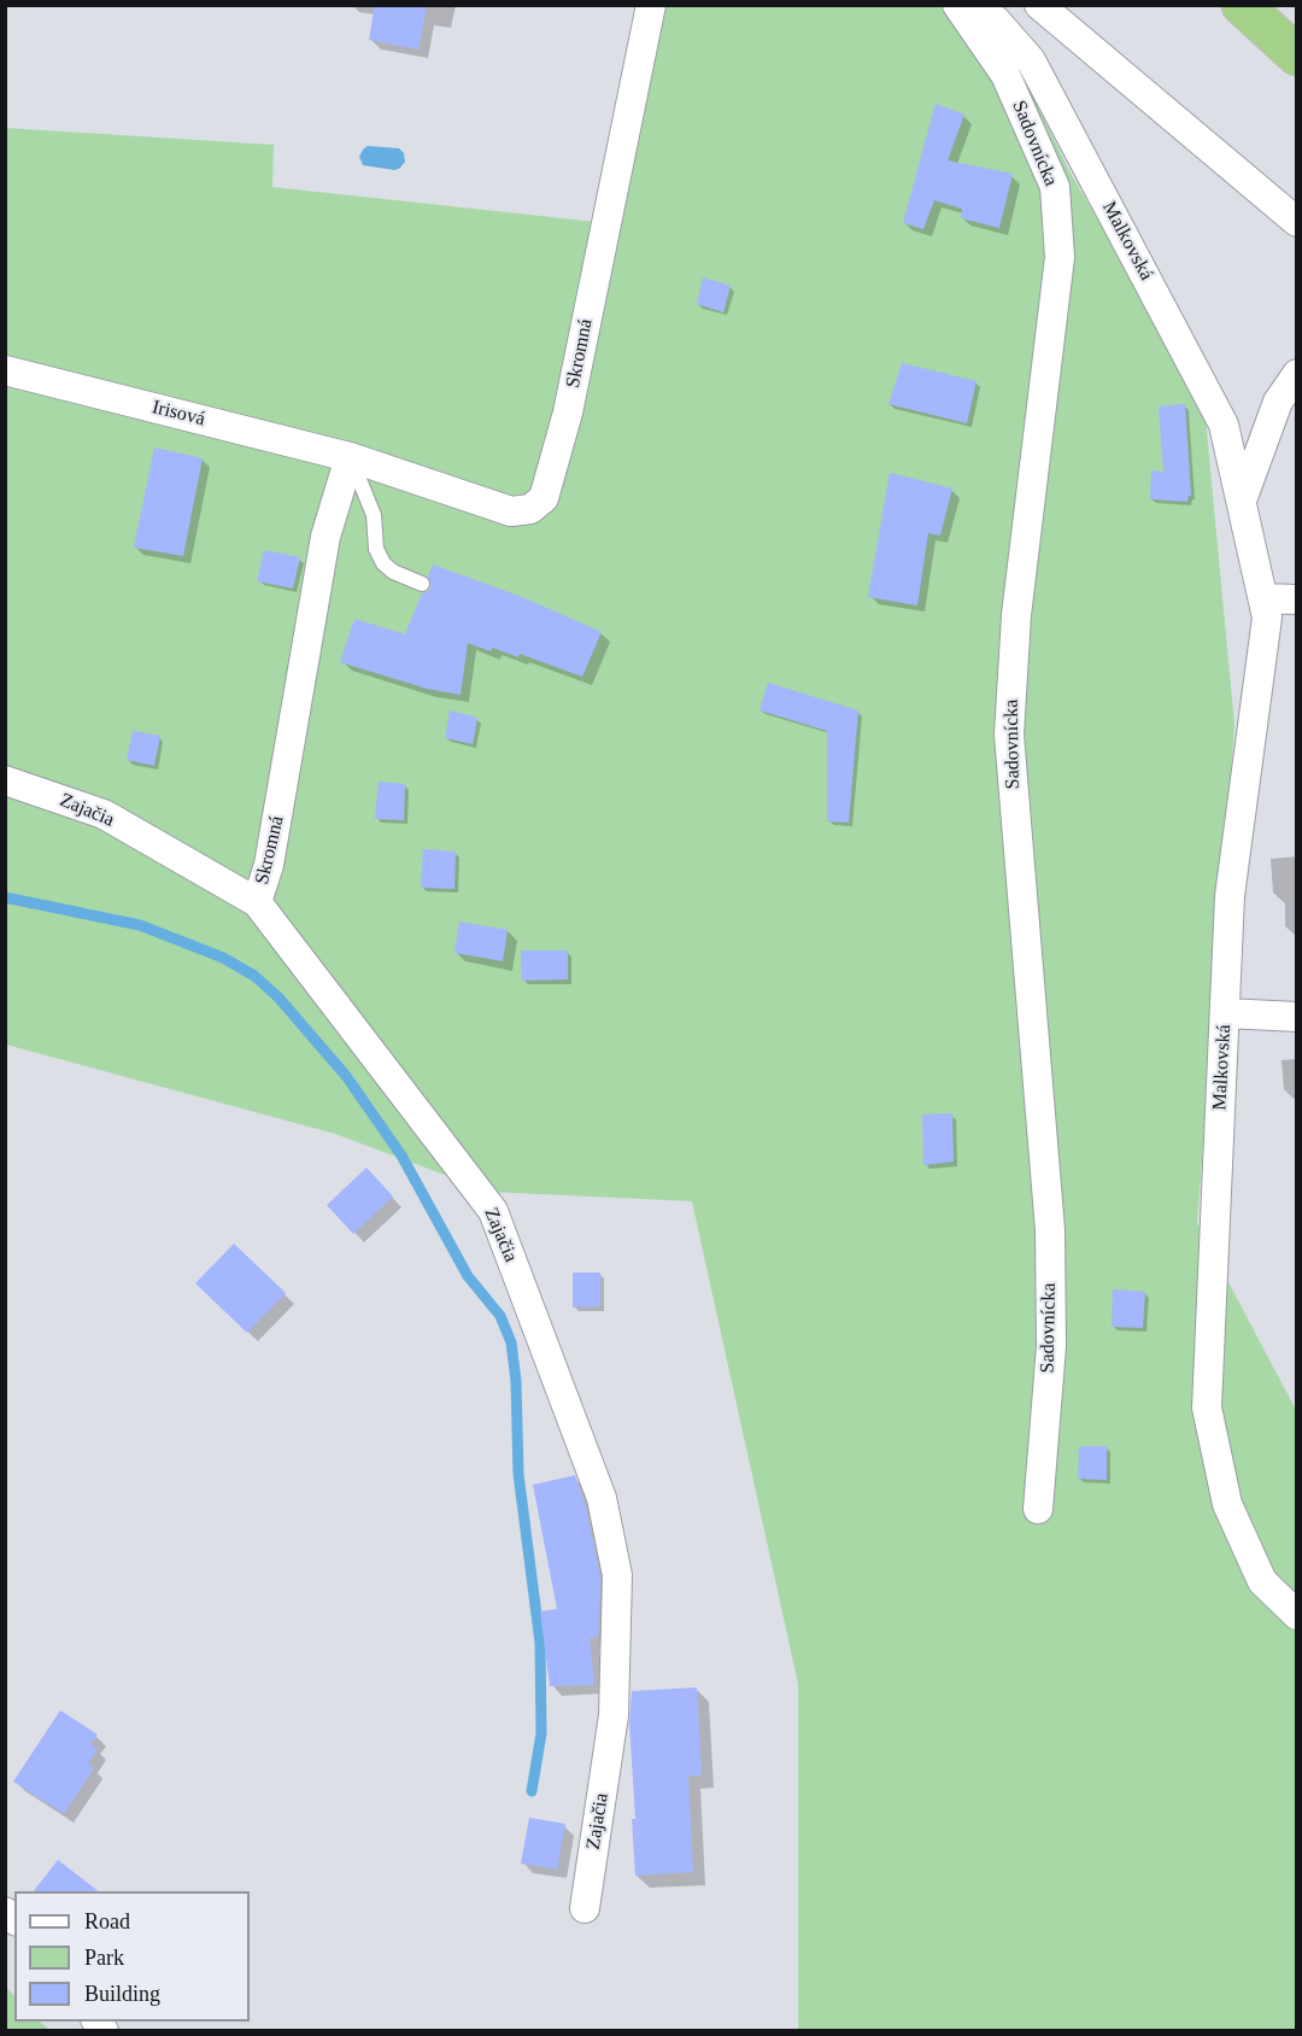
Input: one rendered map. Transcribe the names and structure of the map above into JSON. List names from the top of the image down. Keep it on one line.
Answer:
{"streets":{"street":["Sadovnícka","Malkovská","Skromná","Irisová","Zajačia"]},"crossings":[["Skromná","Irisová"],["Skromná","Zajačia"]],"legend":["Road","Park","Building"]}
